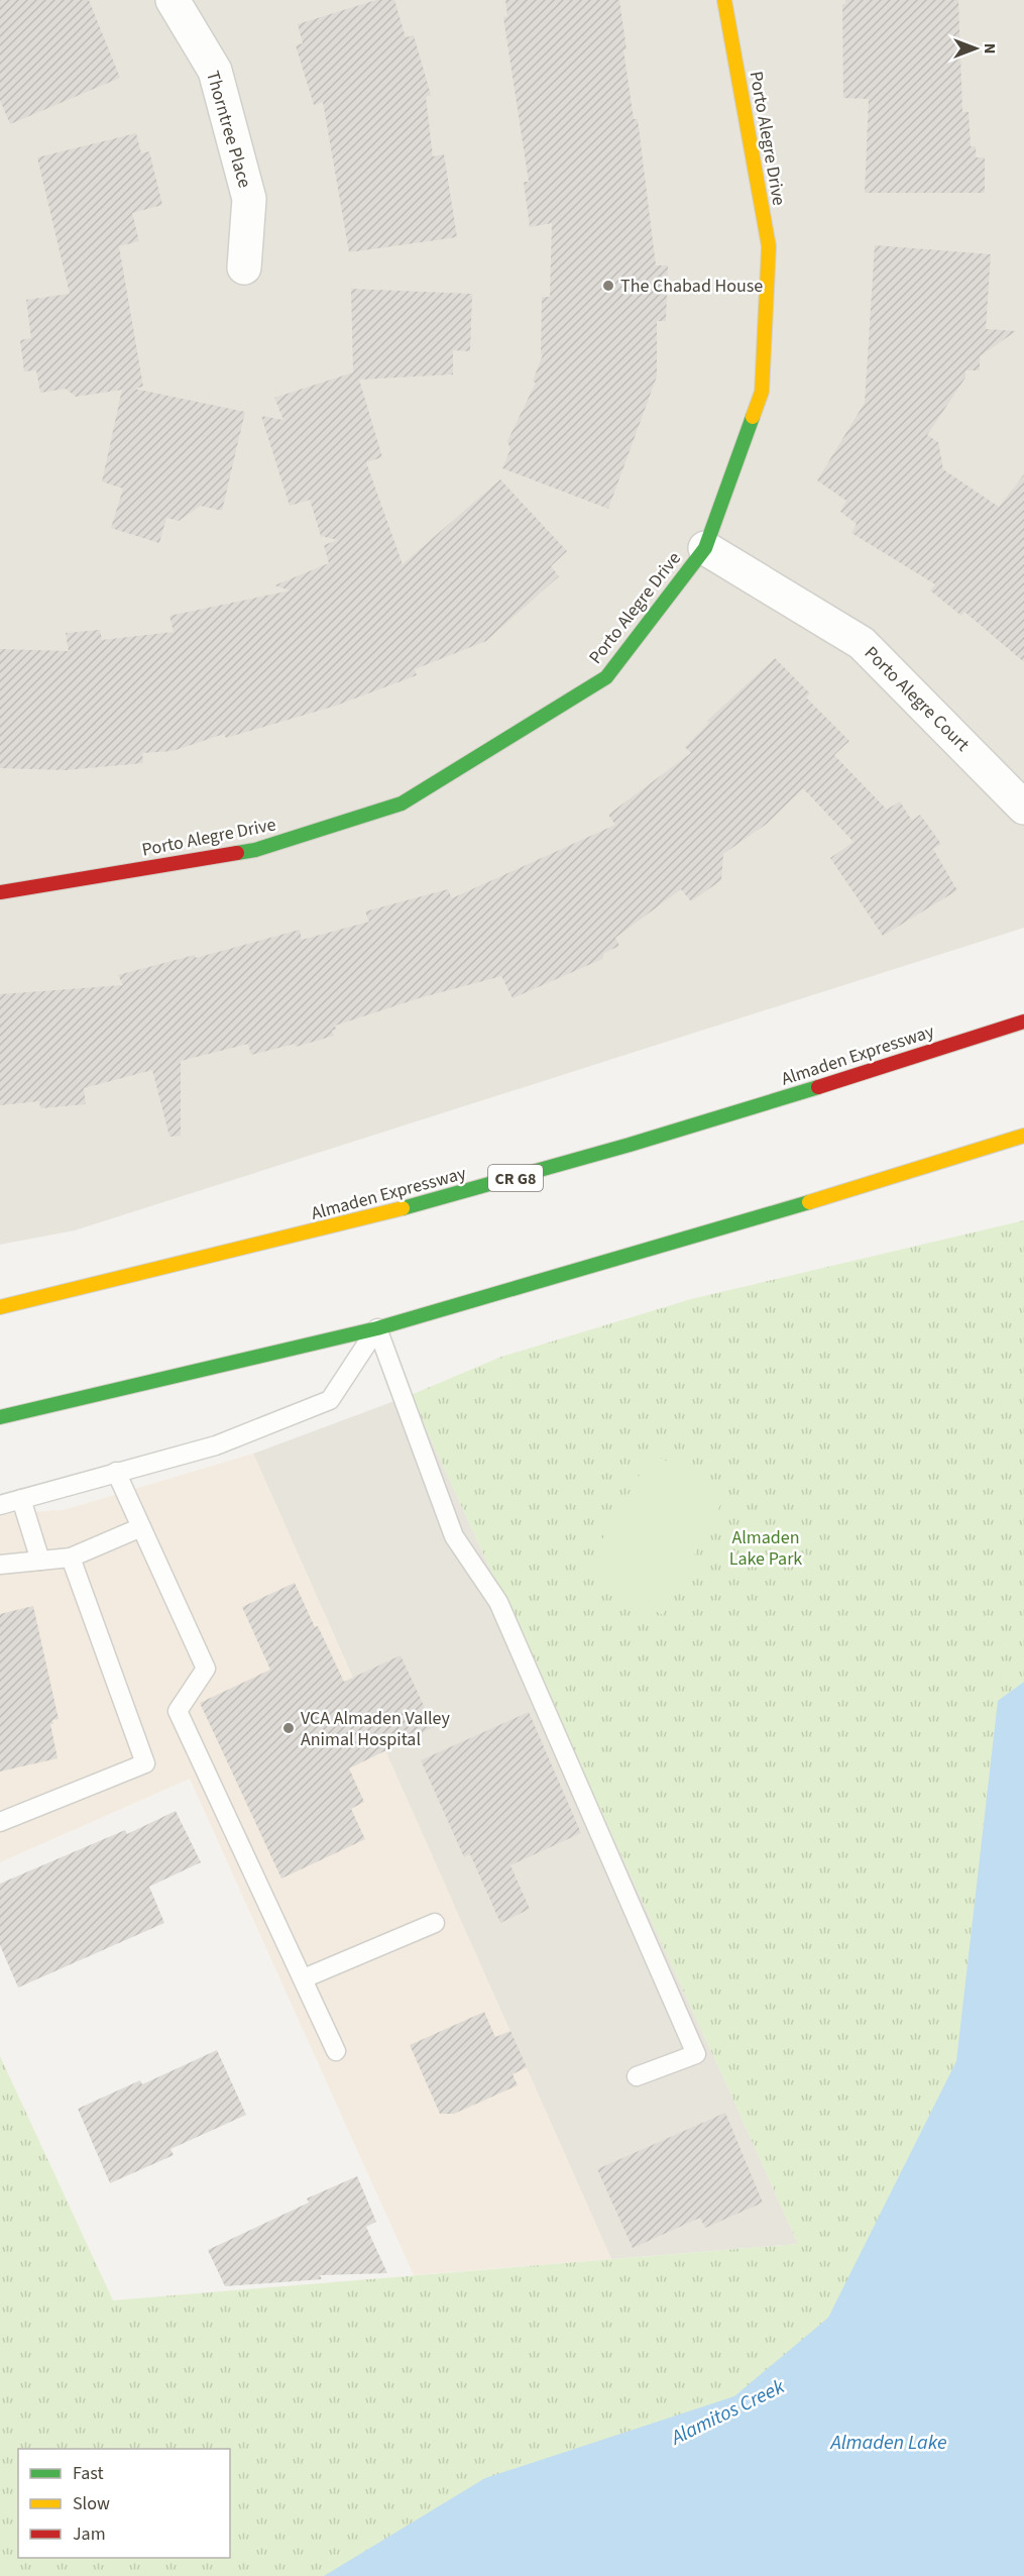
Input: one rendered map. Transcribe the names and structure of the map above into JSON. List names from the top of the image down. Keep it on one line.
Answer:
{"streets":{"main road":["Porto Alegre Drive","Almaden Expressway","CR G8"],"street":["Thorntree Place","Porto Alegre Court"]},"crossings":[["Porto Alegre Drive","Porto Alegre Court"]],"water":["Alamitos Creek","Almaden Lake"],"parks":["Almaden Lake Park"],"places":["The Chabad House","VCA Almaden Valley Animal Hospital"],"legend":["Fast","Slow","Jam"],"north":"right"}
